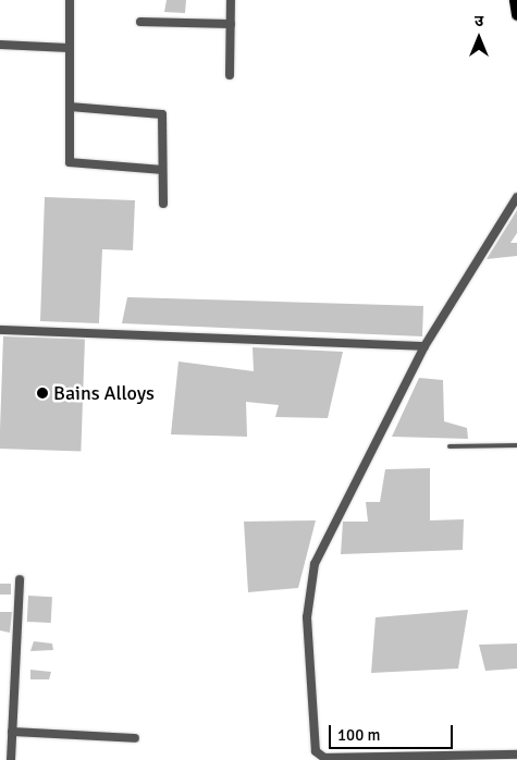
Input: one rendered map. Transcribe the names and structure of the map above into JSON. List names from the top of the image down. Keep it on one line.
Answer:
{"places":["Bains Alloys"],"scale_bar":"100 m","north":"top"}
